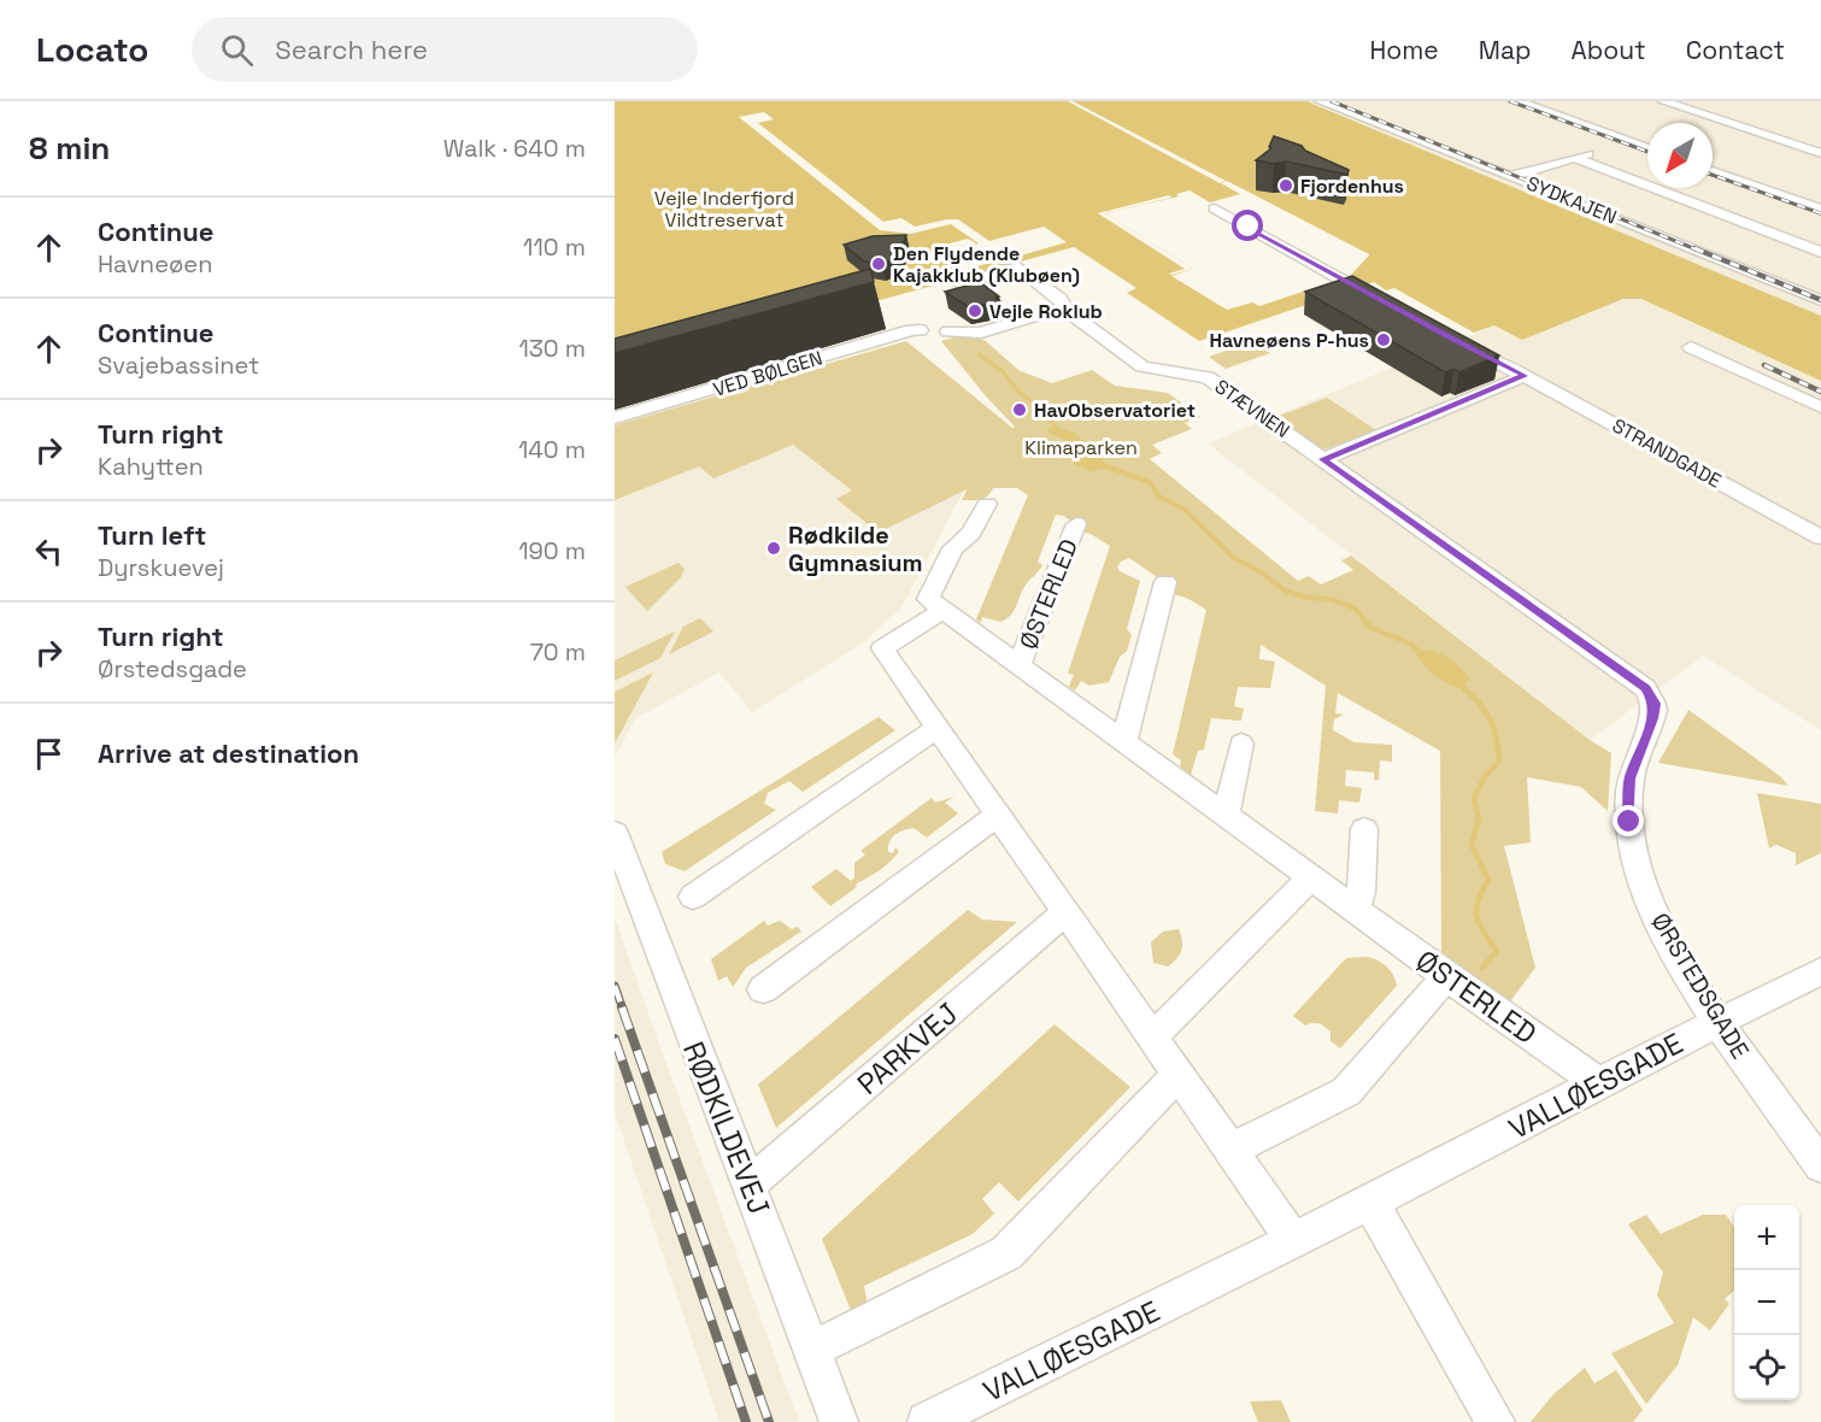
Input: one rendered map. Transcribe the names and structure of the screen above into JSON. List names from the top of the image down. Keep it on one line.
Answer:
{"streets":{"street":["SYDKAJEN","VED BØLGEN","STÆVNEN","STRANDGADE","ØSTERLED","ØRSTEDSGADE","PARKVEJ","VALLØESGADE","RØDKILDEVEJ"]},"crossings":[["VED BØLGEN","STÆVNEN"],["STÆVNEN","ØRSTEDSGADE"],["ØSTERLED","VALLØESGADE"],["ØRSTEDSGADE","VALLØESGADE"],["PARKVEJ","RØDKILDEVEJ"]],"parks":["Vejle Inderfjord Vildtreservat","Klimaparken"],"places":["Fjordenhus","Den Flydende Kajakklub (Klubøen)","Vejle Roklub","Havneøens P-hus","HavObservatoriet","Rødkilde Gymnasium"],"north":"bottom left","page":{"header":"Locato","search":"Search here","nav":["Home","Map","About","Contact"],"heading":["8 min","Walk · 640 m"],"list":[["Continue","Havneøen","110 m"],["Continue","Svajebassinet","130 m"],["Turn right","Kahytten","140 m"],["Turn left","Dyrskuevej","190 m"],["Turn right","Ørstedsgade","70 m"],"Arrive at destination"],"map_buttons":["+","−"]}}
